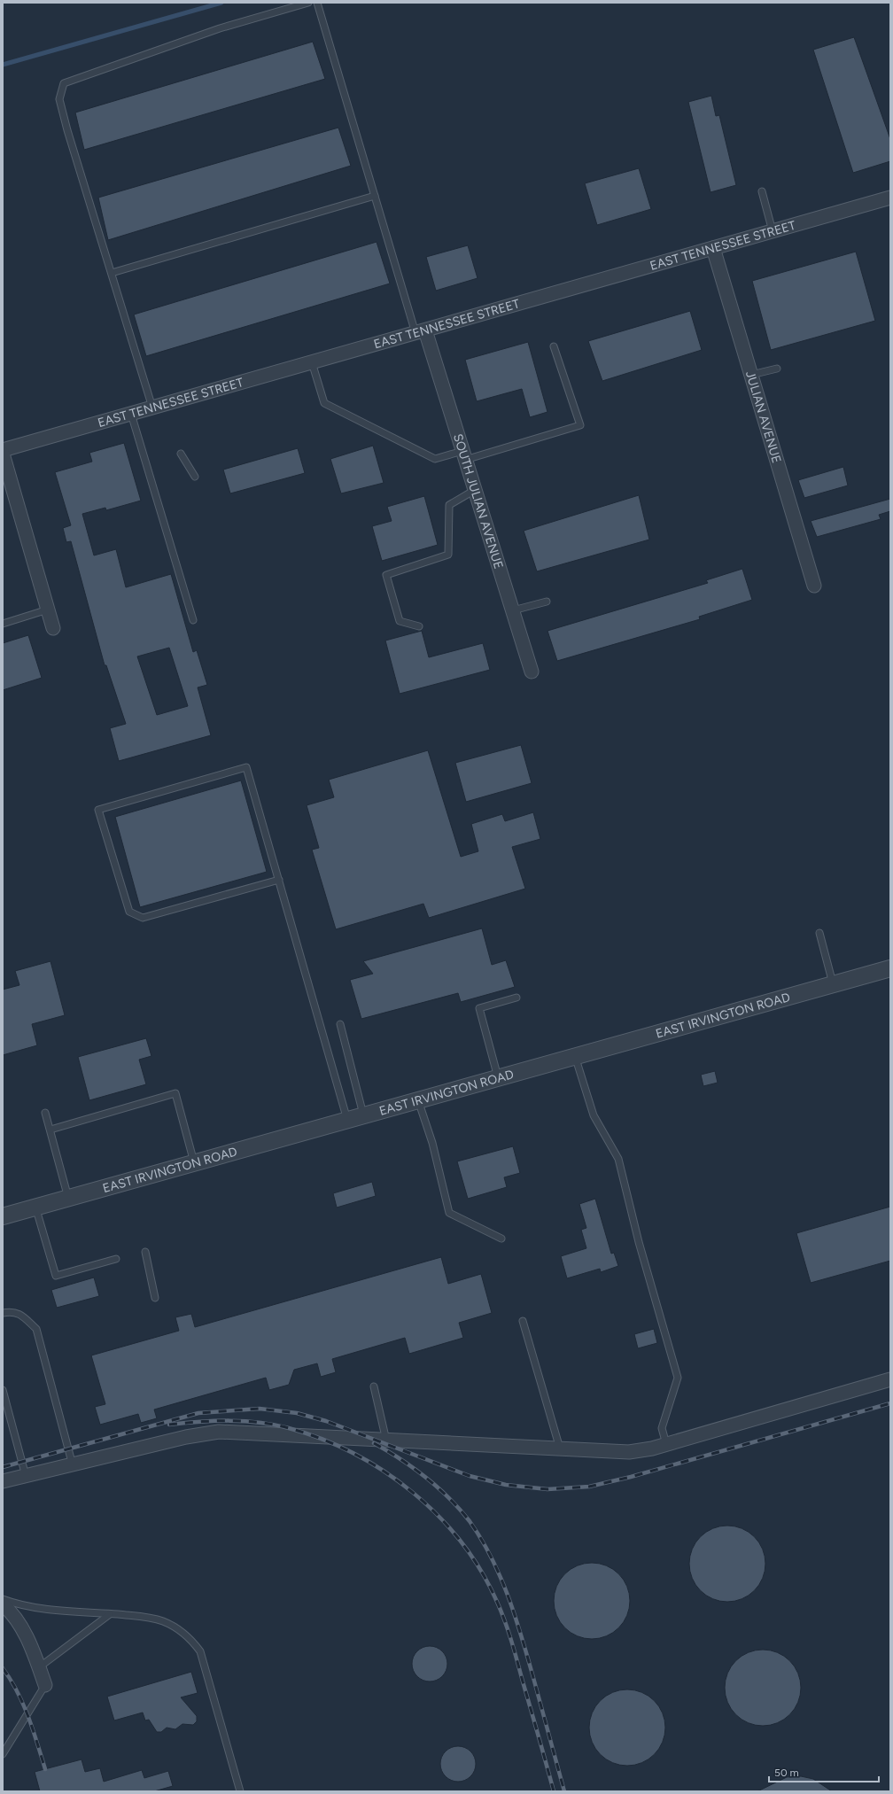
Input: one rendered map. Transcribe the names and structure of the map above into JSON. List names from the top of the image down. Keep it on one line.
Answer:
{"streets":{"street":["EAST TENNESSEE STREET","JULIAN AVENUE","SOUTH JULIAN AVENUE","EAST IRVINGTON ROAD"]},"crossings":[["EAST TENNESSEE STREET","JULIAN AVENUE"],["EAST TENNESSEE STREET","SOUTH JULIAN AVENUE"]],"scale_bar":"50 m"}
